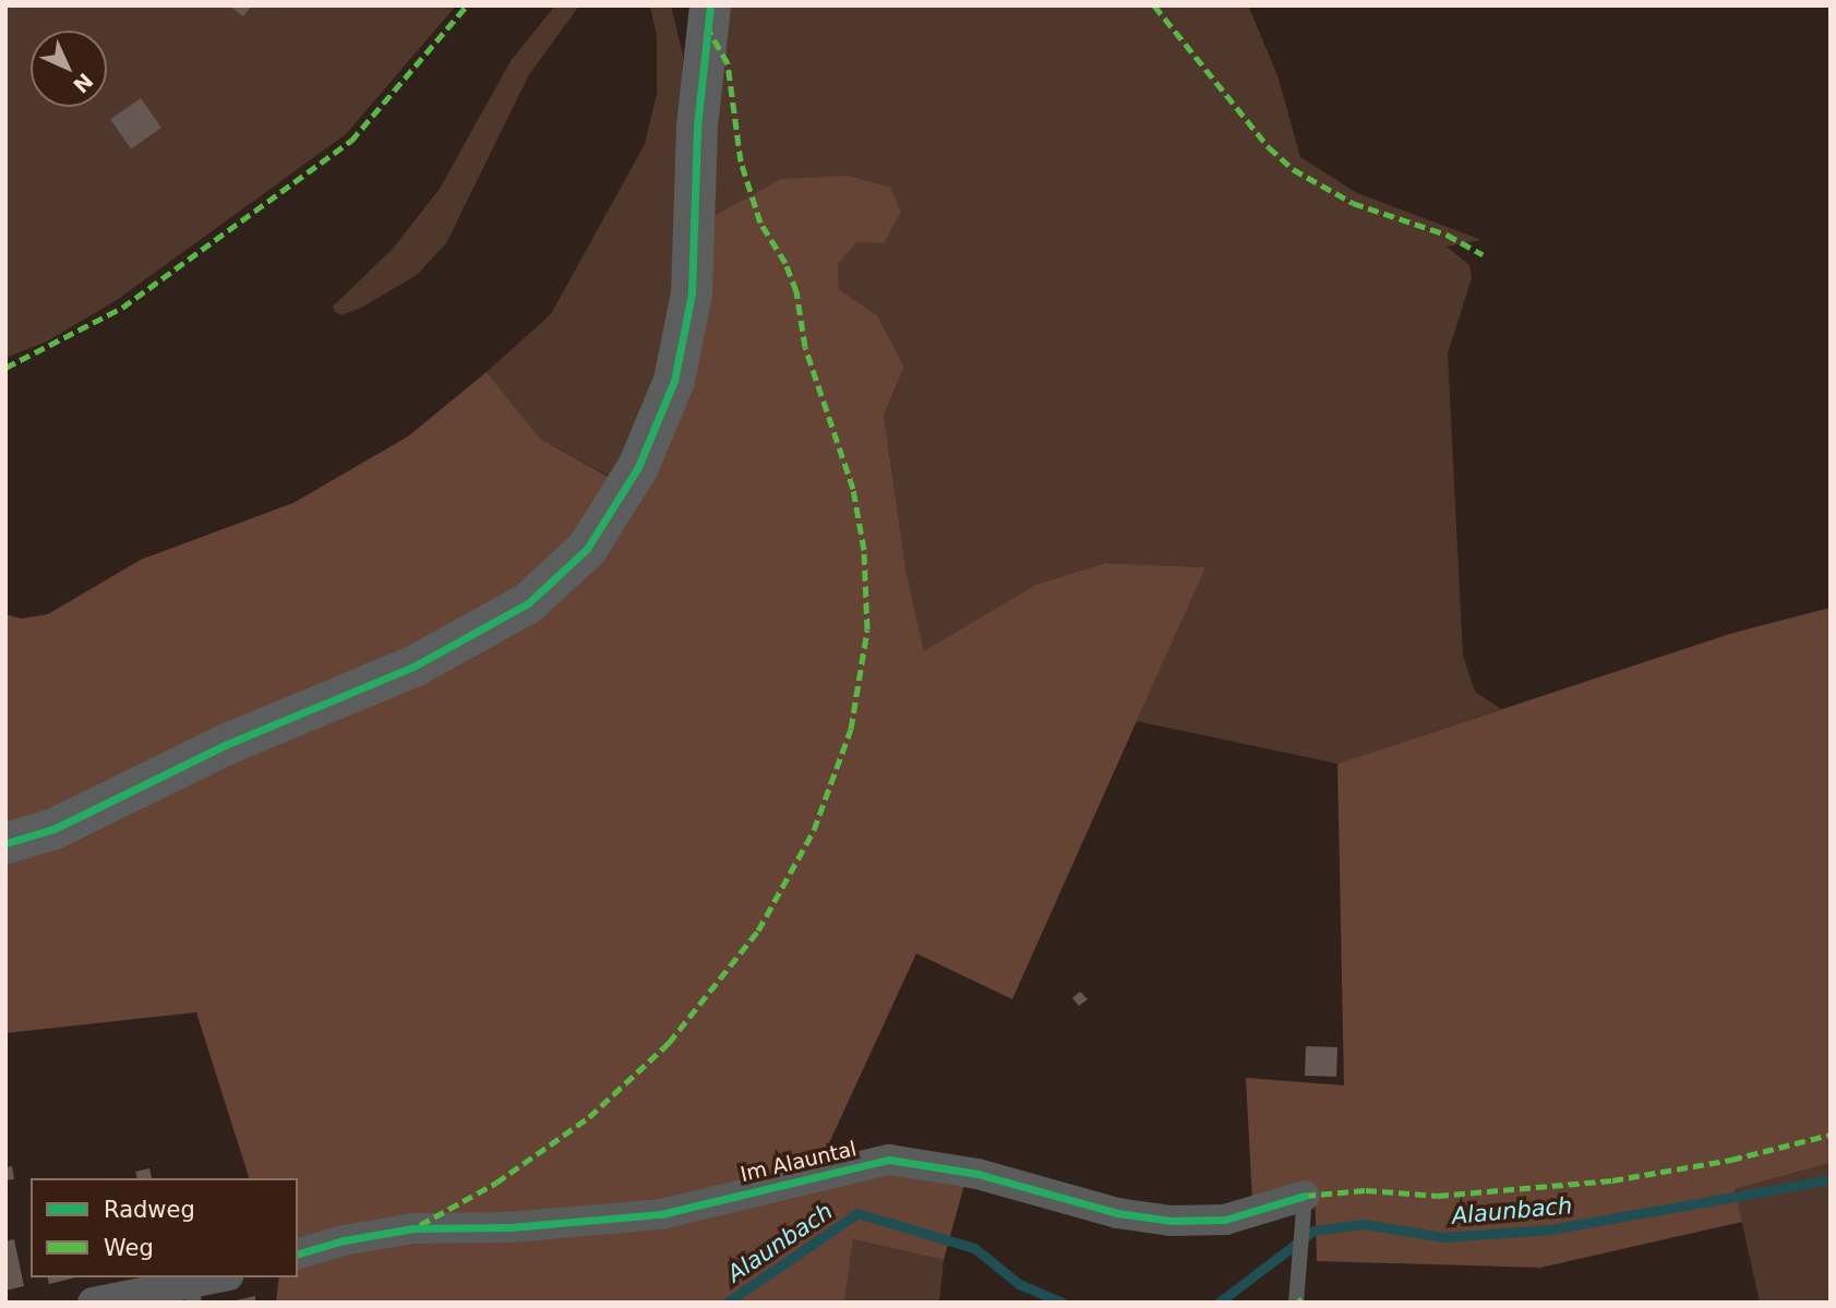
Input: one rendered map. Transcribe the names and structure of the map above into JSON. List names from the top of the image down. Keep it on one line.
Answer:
{"streets":{"street":["Im Alauntal"]},"water":["Alaunbach"],"legend":["Radweg","Weg"],"north":"bottom right"}
